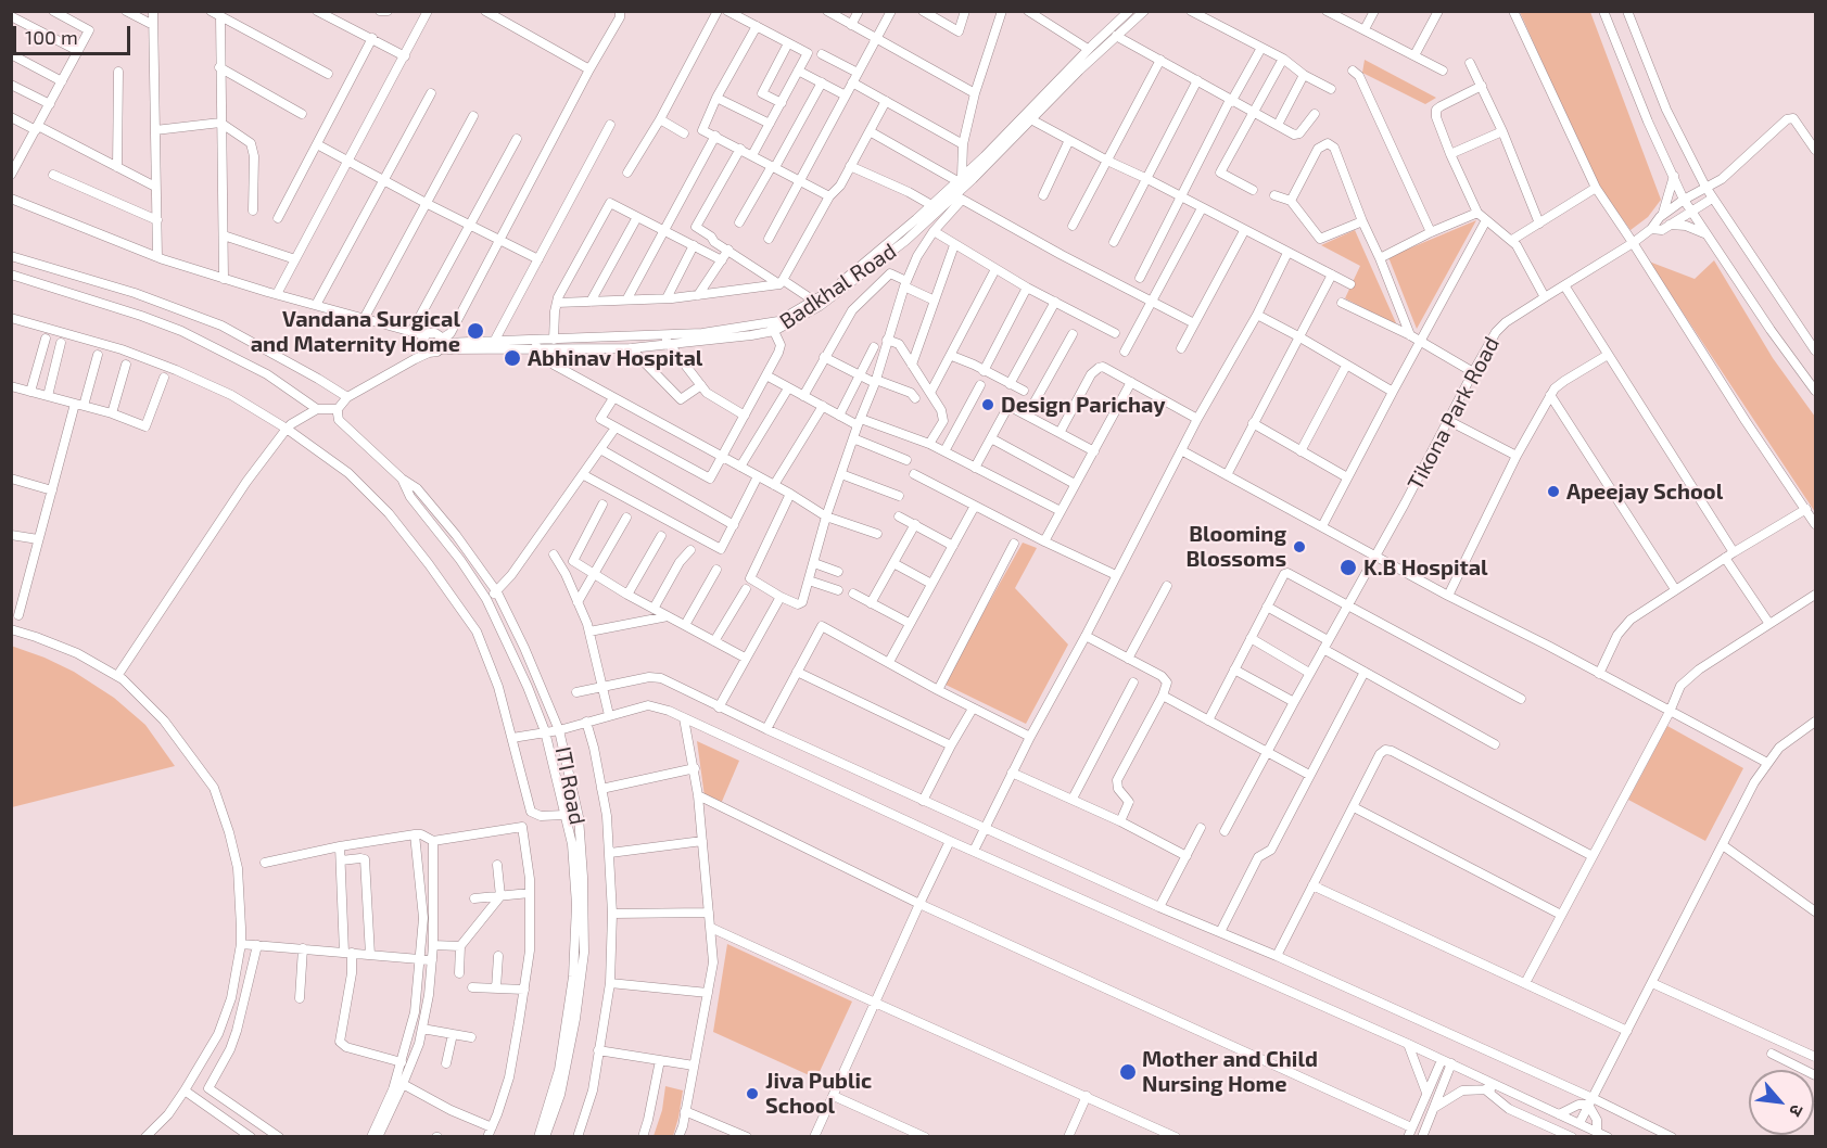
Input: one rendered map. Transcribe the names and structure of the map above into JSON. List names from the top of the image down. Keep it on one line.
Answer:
{"streets":{"street":["Badkhal Road","Tikona Park Road","ITI Road"]},"places":["Vandana Surgical and Maternity Home","Abhinav Hospital","Design Parichay","Apeejay School","Blooming Blossoms","K.B Hospital","Mother and Child Nursing Home","Jiva Public School"],"scale_bar":"100 m","north":"bottom right"}
